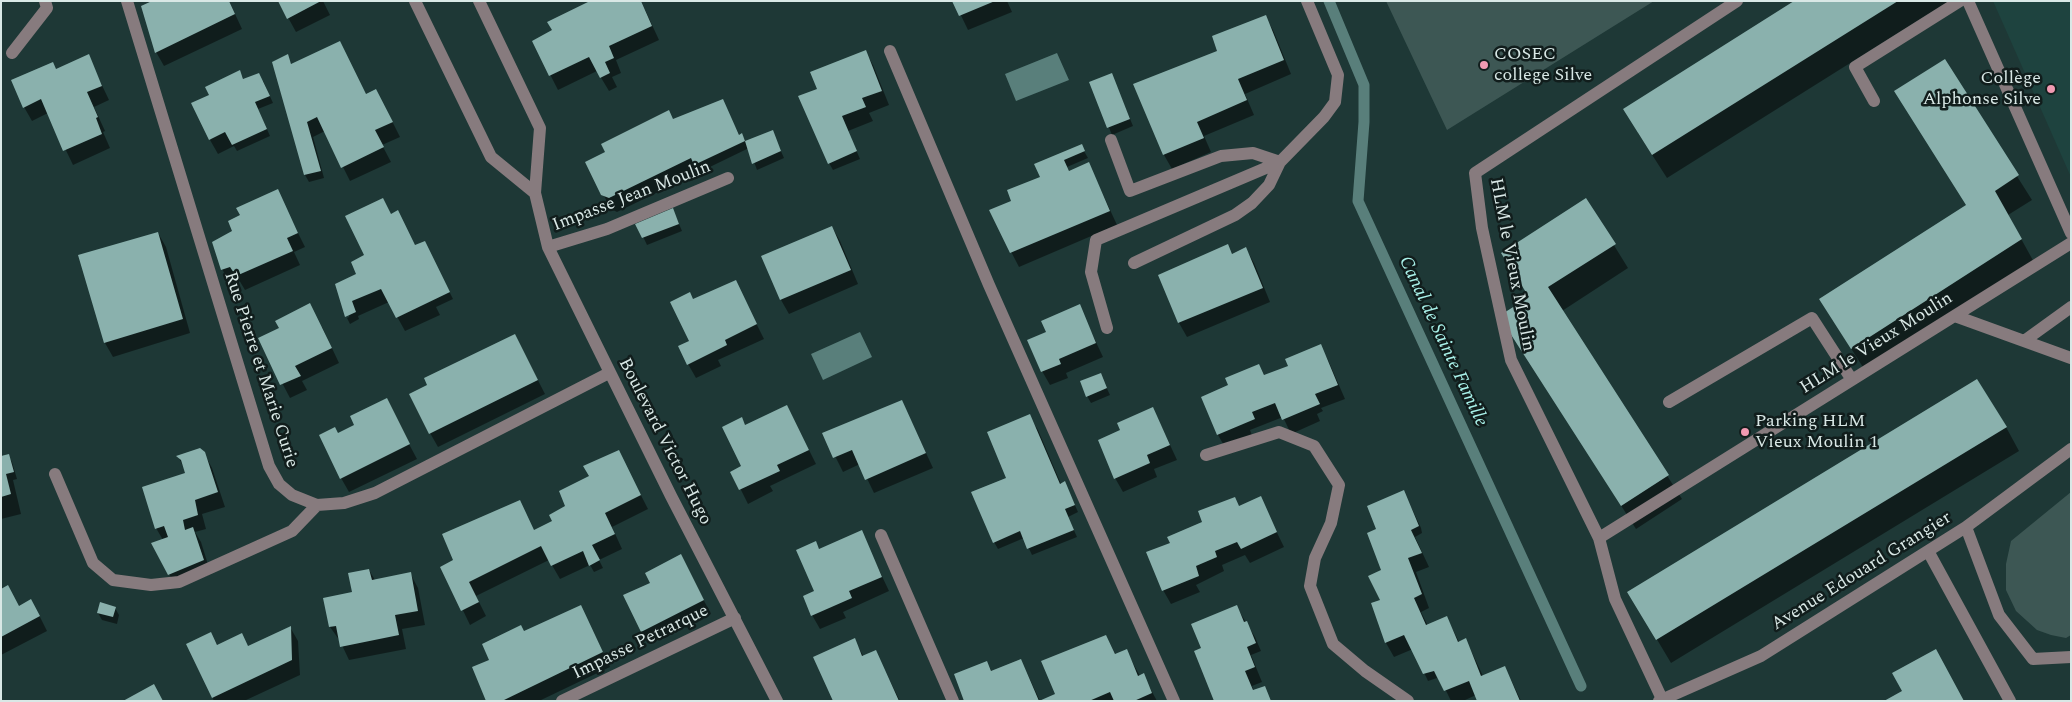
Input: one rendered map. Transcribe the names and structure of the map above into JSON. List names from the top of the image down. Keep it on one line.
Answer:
{"streets":{"street":["Impasse Jean Moulin","HLM le Vieux Moulin","Rue Pierre et Marie Curie","Boulevard Victor Hugo","Avenue Edouard Grangier","Impasse Petrarque"]},"crossings":[["Impasse Jean Moulin","Boulevard Victor Hugo"],["HLM le Vieux Moulin","Avenue Edouard Grangier"],["Rue Pierre et Marie Curie","Boulevard Victor Hugo"],["Boulevard Victor Hugo","Impasse Petrarque"]],"water":["Canal de Sainte Famille"],"places":["COSEC college Silve","Collège Alphonse Silve","Parking HLM Vieux Moulin 1"]}
